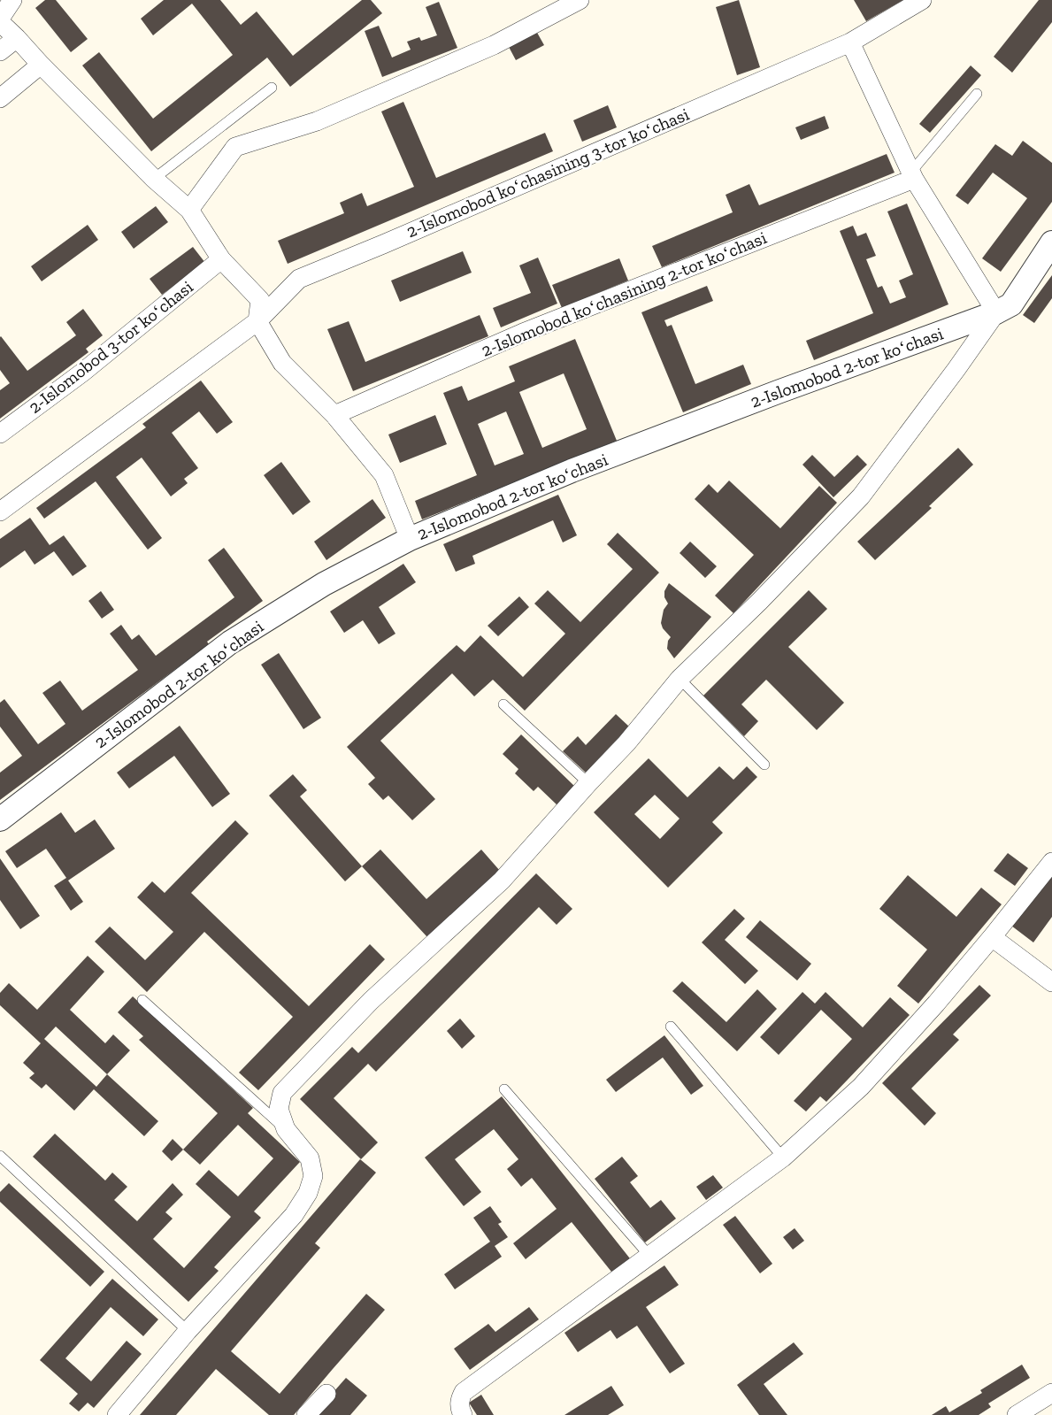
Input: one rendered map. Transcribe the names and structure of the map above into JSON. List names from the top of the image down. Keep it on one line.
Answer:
{"streets":{"street":["2-Islomobod koʻchasining 3-tor koʻchasi","2-Islomobod koʻchasining 2-tor koʻchasi","2-Islomobod 3-tor koʻchasi","2-Islomobod 2-tor koʻchasi"]}}
